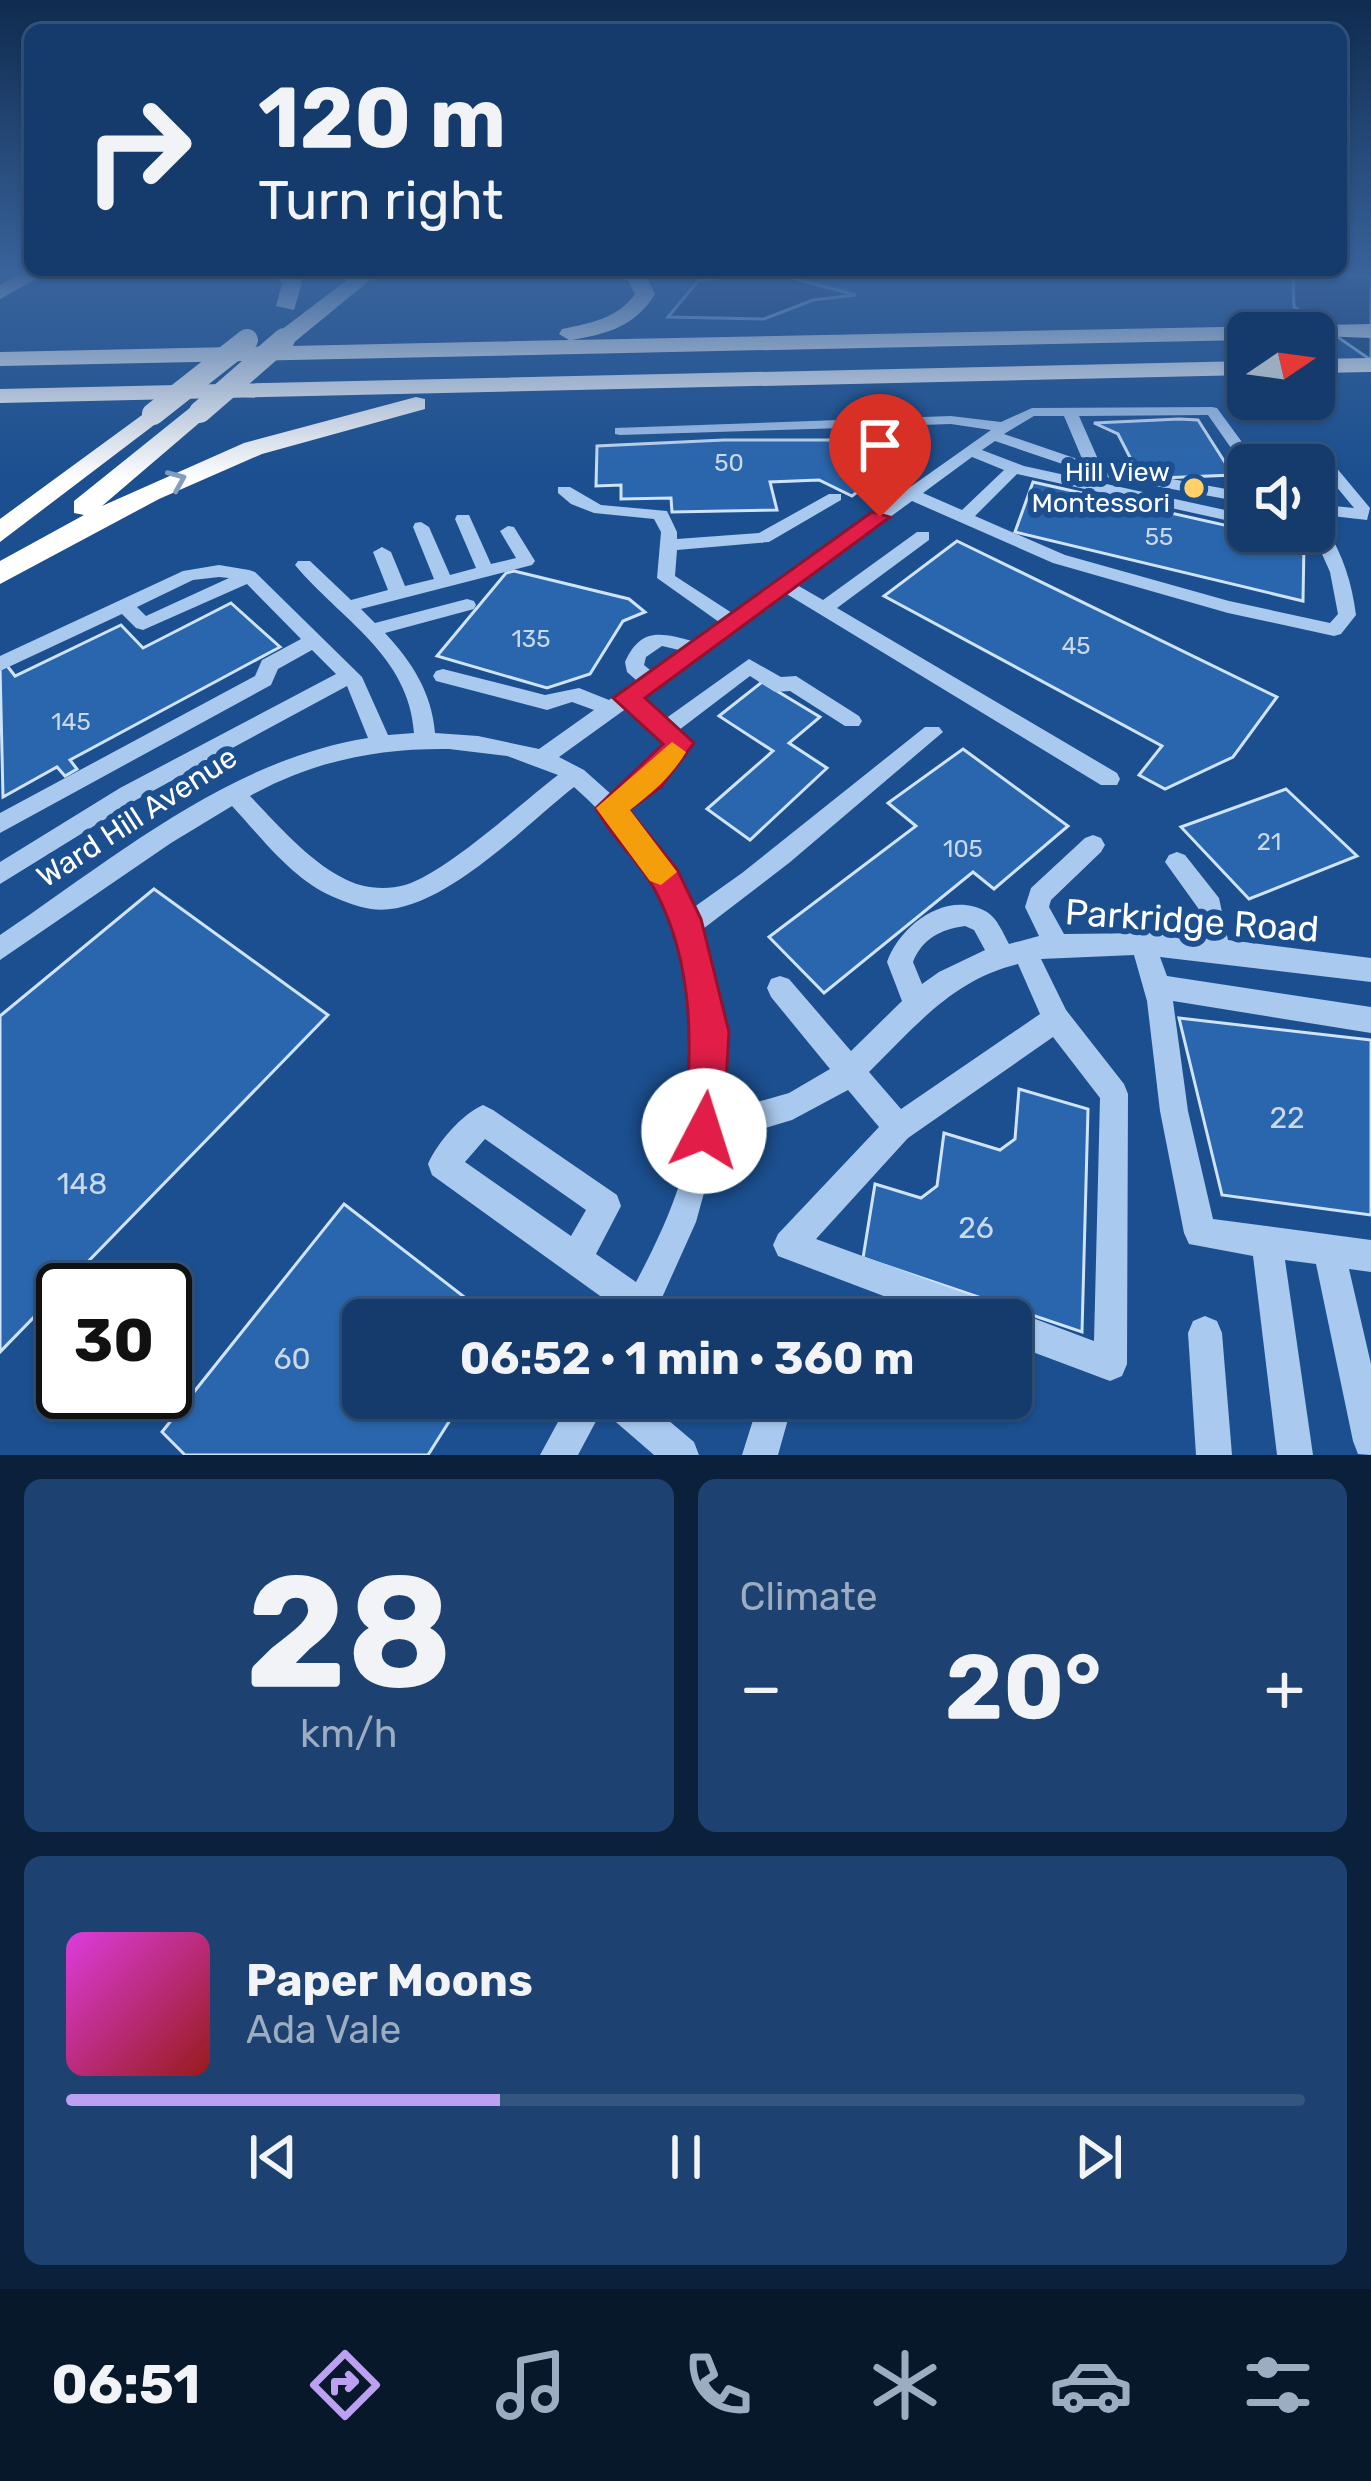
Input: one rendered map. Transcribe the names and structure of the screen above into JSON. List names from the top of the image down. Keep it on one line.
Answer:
{"streets":{"street":["Ward Hill Avenue","Parkridge Road"]},"crossings":[["Ward Hill Avenue","Parkridge Road"]],"places":["Hill View Montessori"],"house_numbers":["50","55","135","45","145","21","105","22","148","26","60"],"north":"right","page":{"turn":["120 m","Turn right"],"limit":"30","trip":"06:52 · 1 min · 360 m","tile":[["28","km/h"],"Climate"],"heat":["−","20°","+"],"song":["Paper Moons","Ada Vale"],"tabs":"06:51"}}
